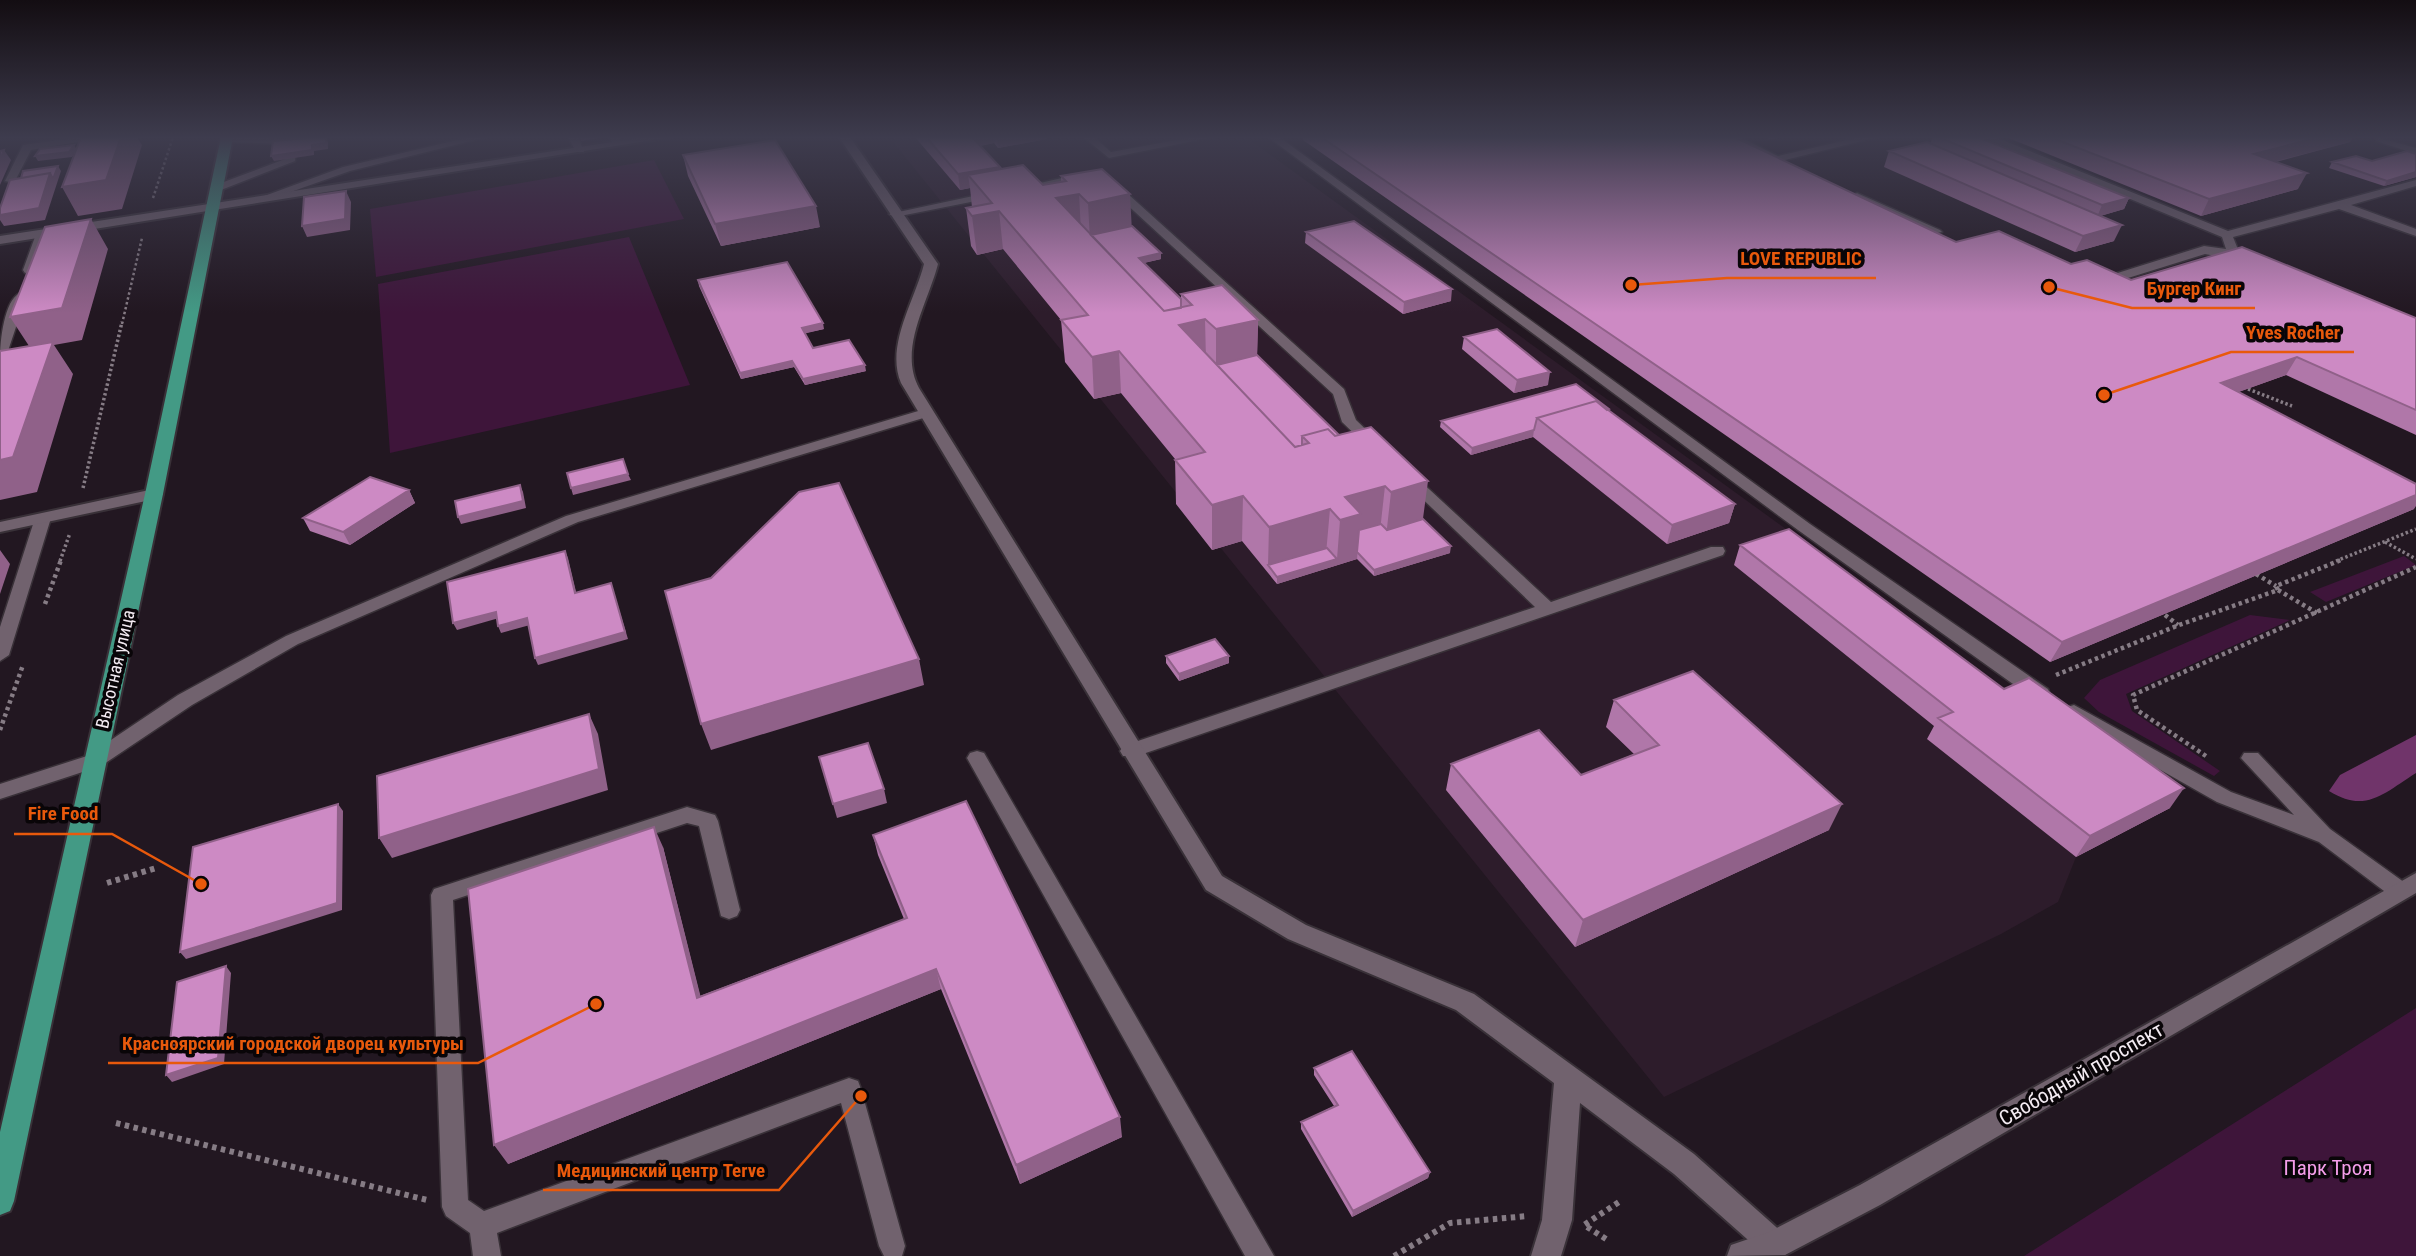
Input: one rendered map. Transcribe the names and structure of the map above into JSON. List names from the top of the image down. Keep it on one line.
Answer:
{"streets":{"main road":["Высотная улица"],"street":["Свободный проспект"]},"parks":["Парк Троя"],"places":["LOVE REPUBLIC","Бургер Кинг","Yves Rocher","Fire Food","Красноярский городской дворец культуры","Медицинский центр Terve"]}
